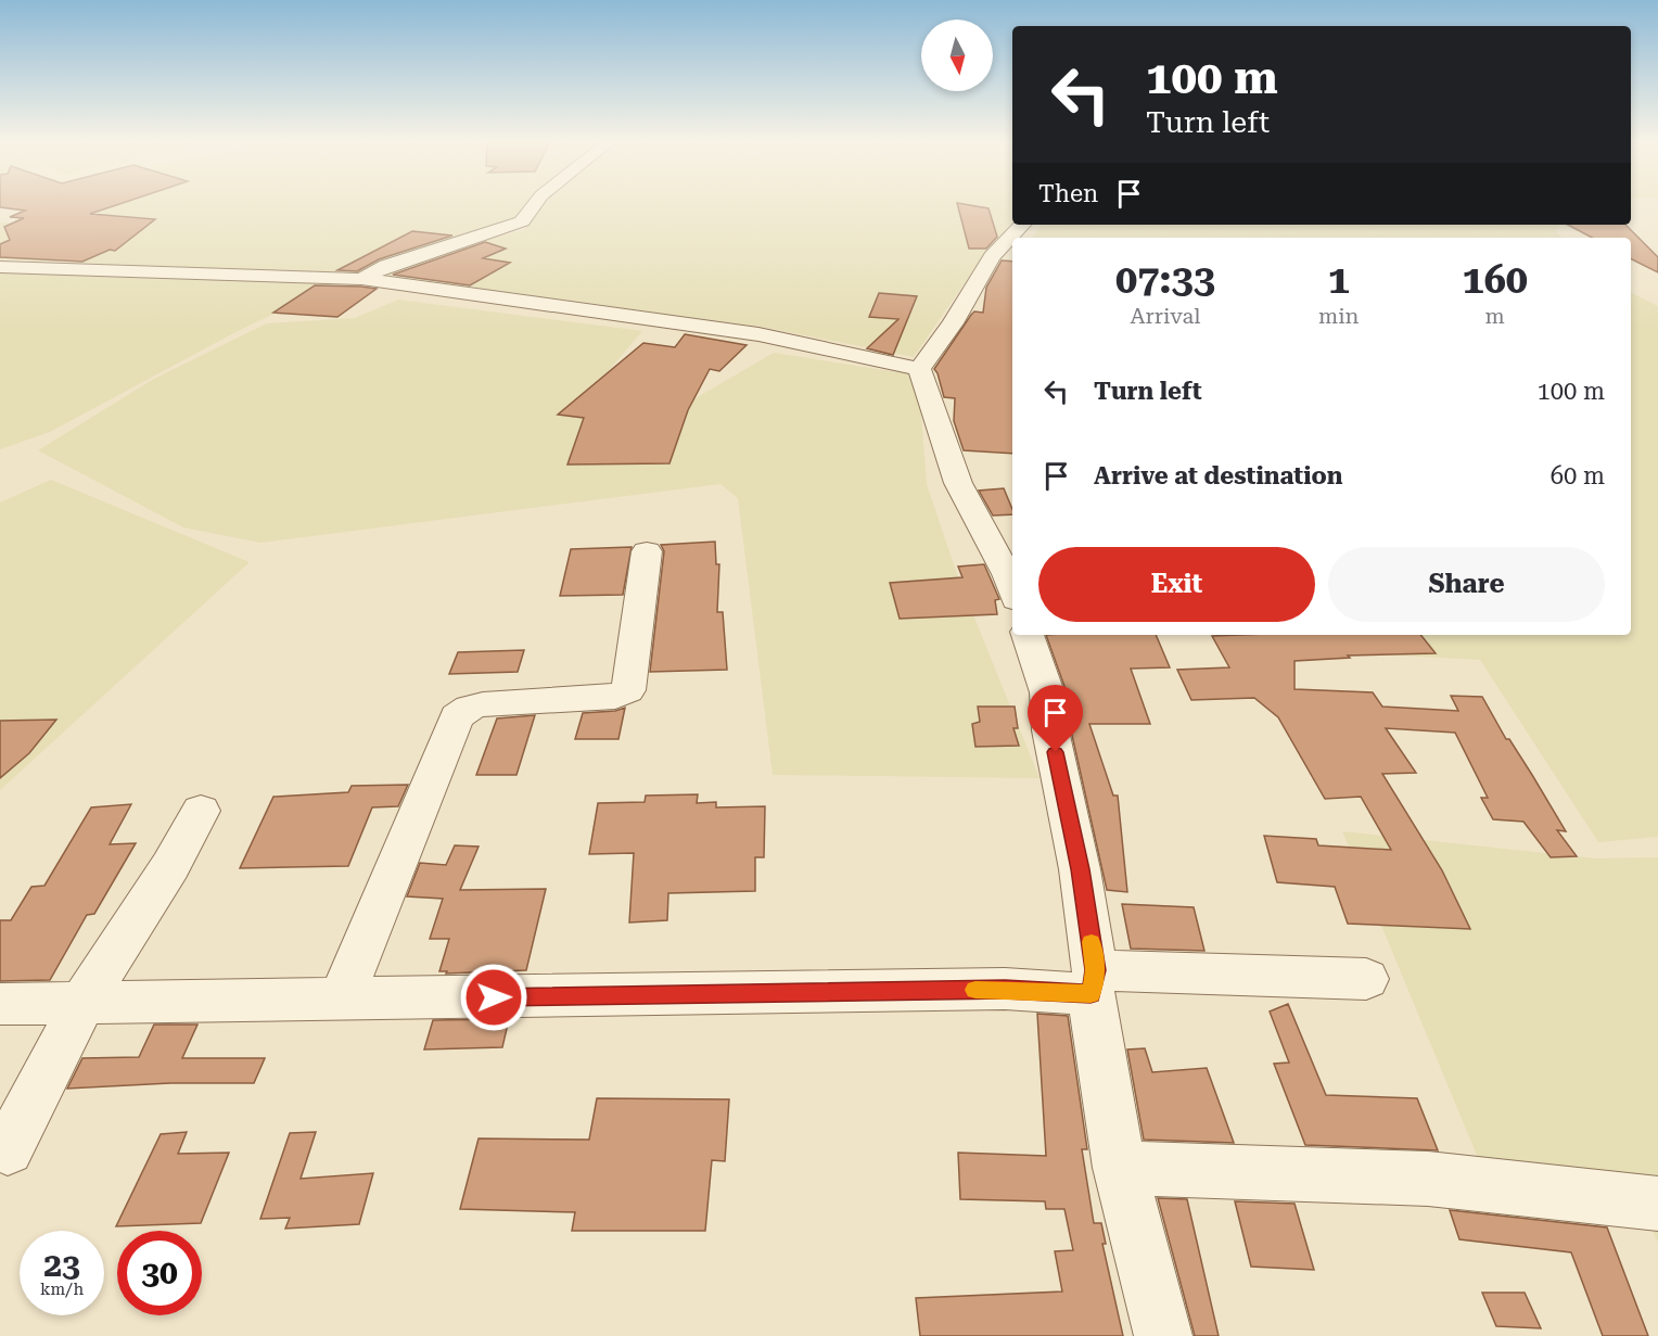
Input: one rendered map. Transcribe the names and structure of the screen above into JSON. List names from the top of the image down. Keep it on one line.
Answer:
{"north":"bottom","page":{"turn":["100 m","Turn left"],"then":"Then","eta":["07:33","Arrival","1","min","160","m"],"list":[{"name":"Turn left","value":"100 m"},{"name":"Arrive at destination","value":"60 m"}],"buttons":["Exit","Share"],"speed":"23 km/h","limit":"30"}}
